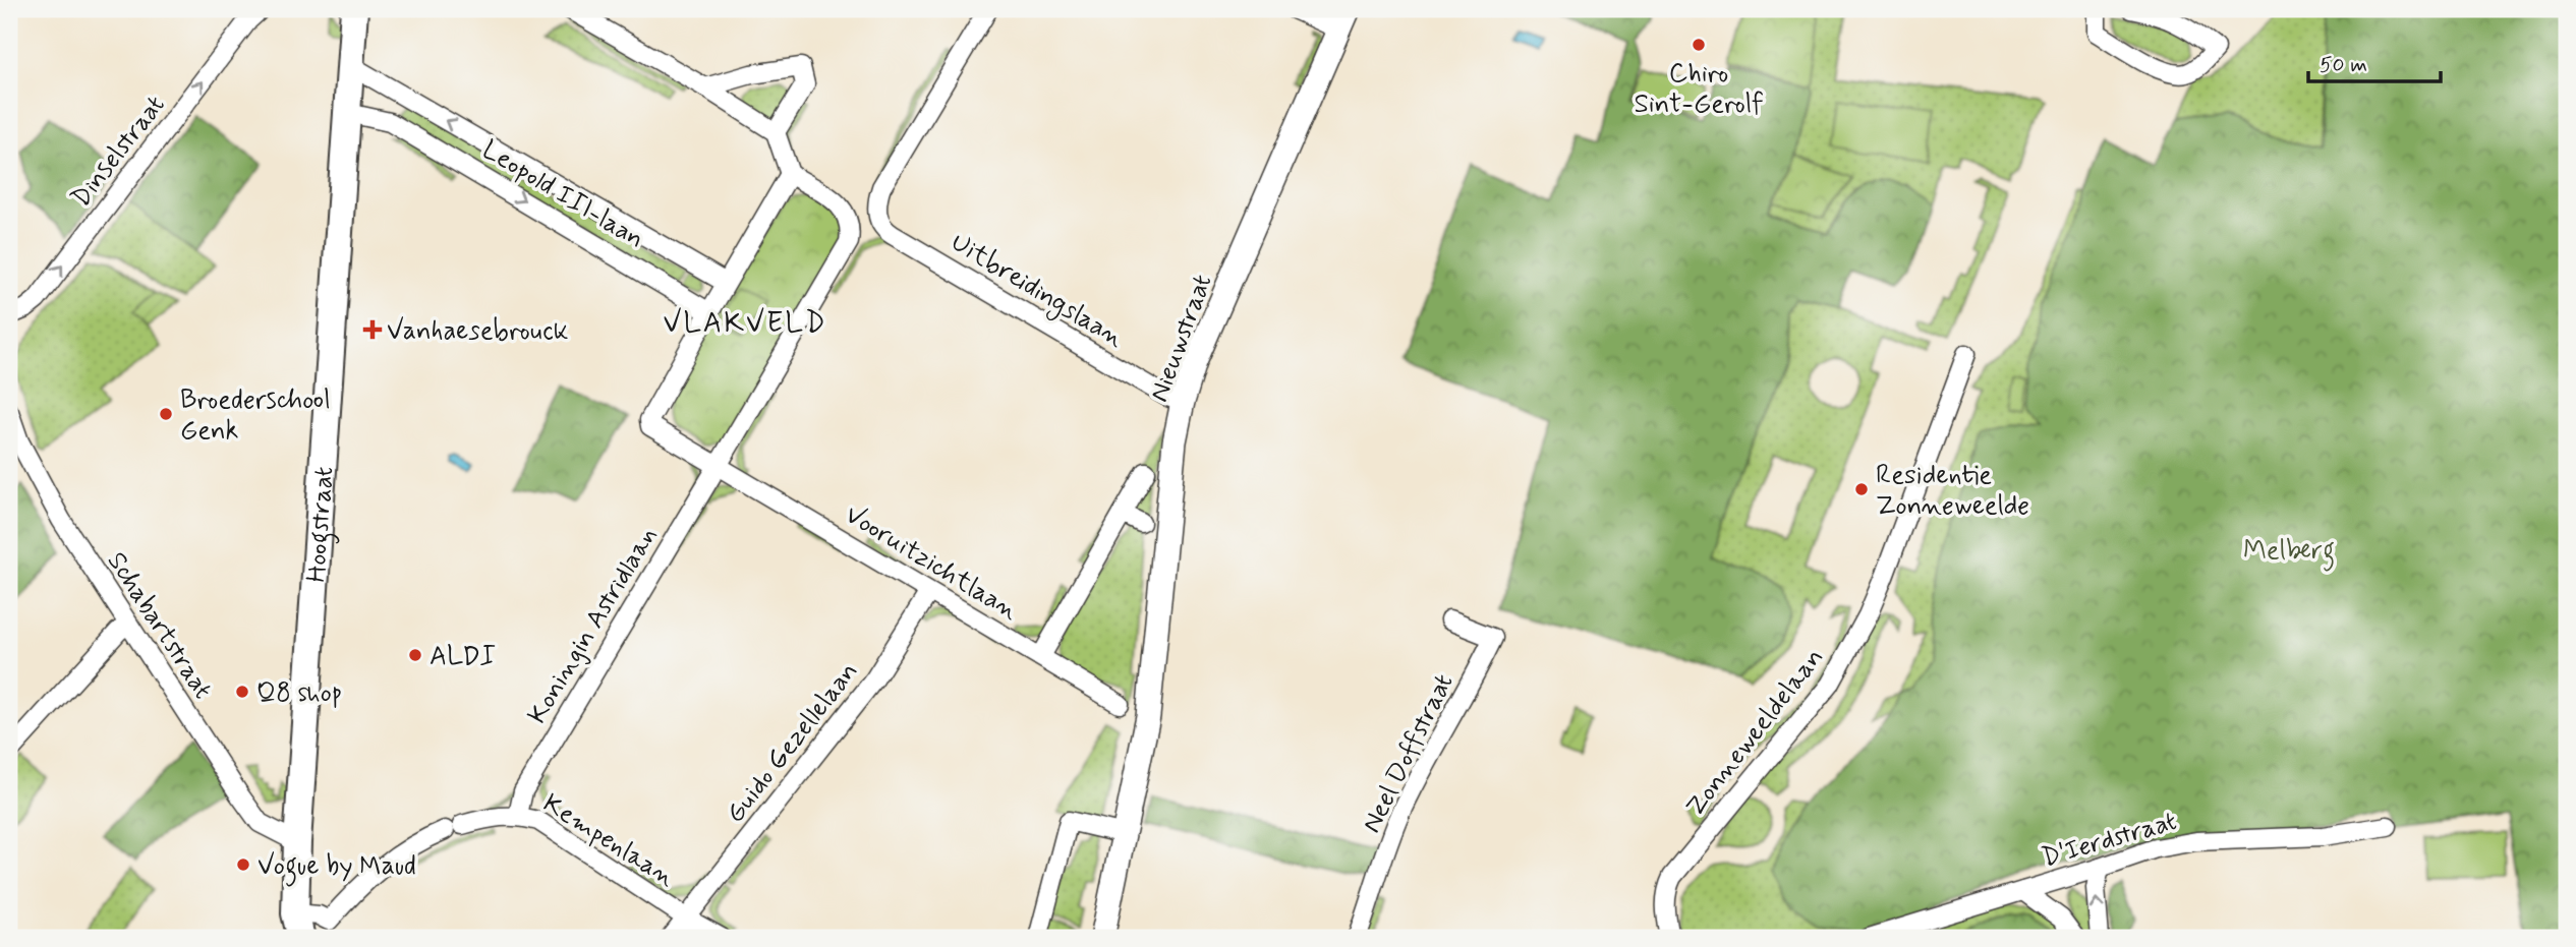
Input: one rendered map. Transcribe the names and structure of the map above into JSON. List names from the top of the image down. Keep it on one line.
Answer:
{"streets":{"main road":["Hoogstraat"],"street":["Dinselstraat","Leopold III-laan","Uitbreidingslaan","Nieuwstraat","Vooruitzichtlaan","Schabartstraat","Koningin Astridlaan","Zonneweeldelaan","Guido Gezellelaan","Neel Doffstraat","D'Ierdstraat","Kempenlaan"]},"crossings":[["Leopold III-laan","Hoogstraat"],["Leopold III-laan","Vooruitzichtlaan"],["Uitbreidingslaan","Nieuwstraat"],["Hoogstraat","Schabartstraat"],["Hoogstraat","Kempenlaan"],["Vooruitzichtlaan","Koningin Astridlaan"],["Vooruitzichtlaan","Guido Gezellelaan"],["Koningin Astridlaan","Kempenlaan"],["Guido Gezellelaan","Kempenlaan"]],"one_way":["Dinselstraat"],"districts":["VLAKVELD"],"parks":["Melberg"],"places":{"other":["Chiro Sint-Gerolf","Broederschool Genk","Residentie Zonneweelde","ALDI","Q8 shop","Vogue by Maud"],"health":["Vanhaesebrouck"]},"scale_bar":"50 m"}
